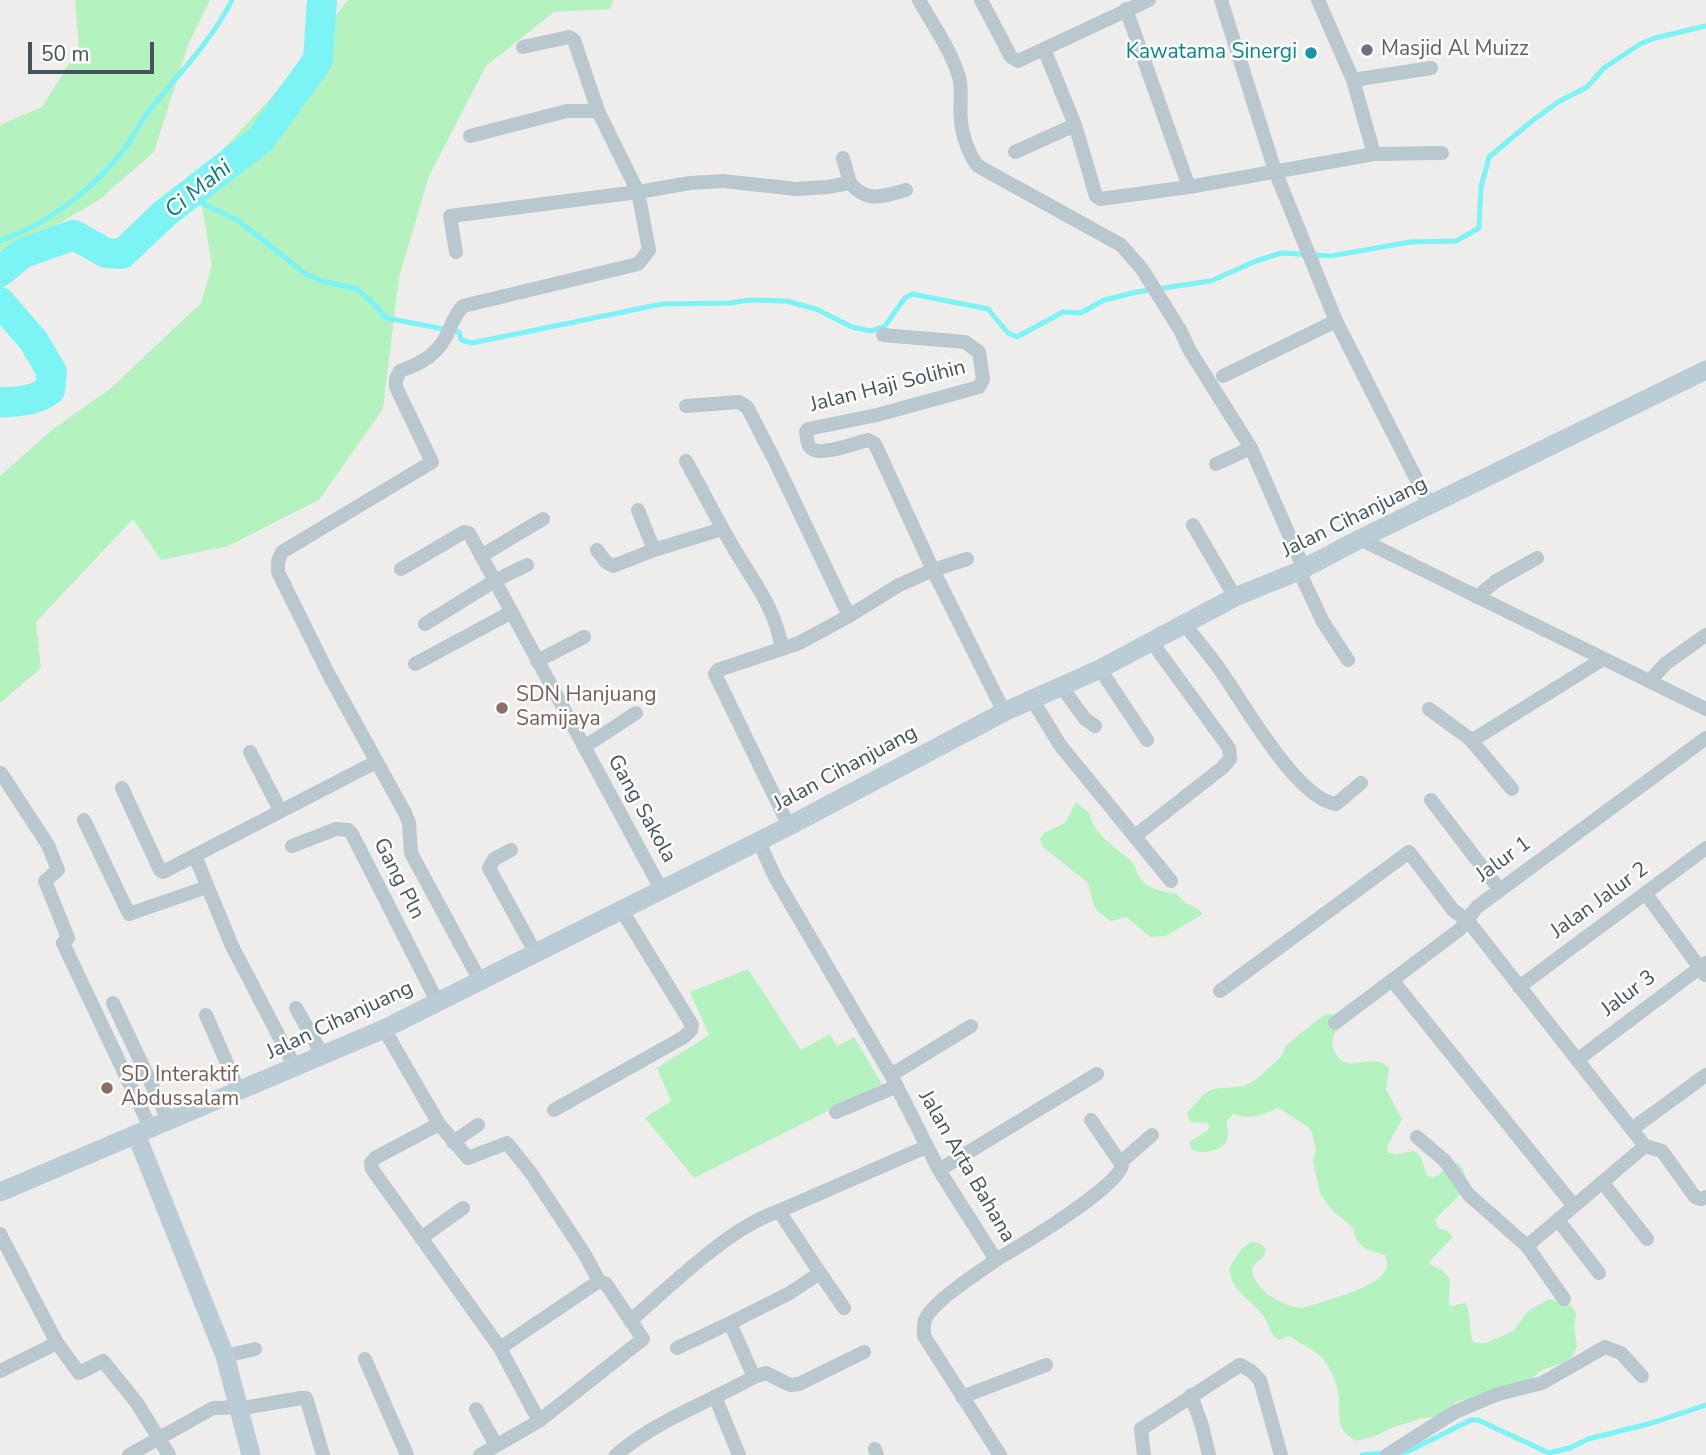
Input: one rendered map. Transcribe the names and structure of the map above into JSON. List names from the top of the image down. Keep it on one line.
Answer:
{"streets":{"main road":["Jalan Cihanjuang"],"street":["Jalan Haji Solihin","Gang Sakola","Jalur 1","Gang Pln","Jalan Jalur 2","Jalur 3","Jalan Arta Bahana"]},"crossings":[["Jalan Haji Solihin","Jalan Cihanjuang"],["Jalan Cihanjuang","Gang Sakola"],["Jalan Cihanjuang","Gang Pln"],["Jalan Cihanjuang","Jalan Arta Bahana"]],"water":["Ci Mahi"],"places":["Masjid Al Muizz","Kawatama Sinergi","SDN Hanjuang Samijaya","SD Interaktif Abdussalam"],"scale_bar":"50 m"}
